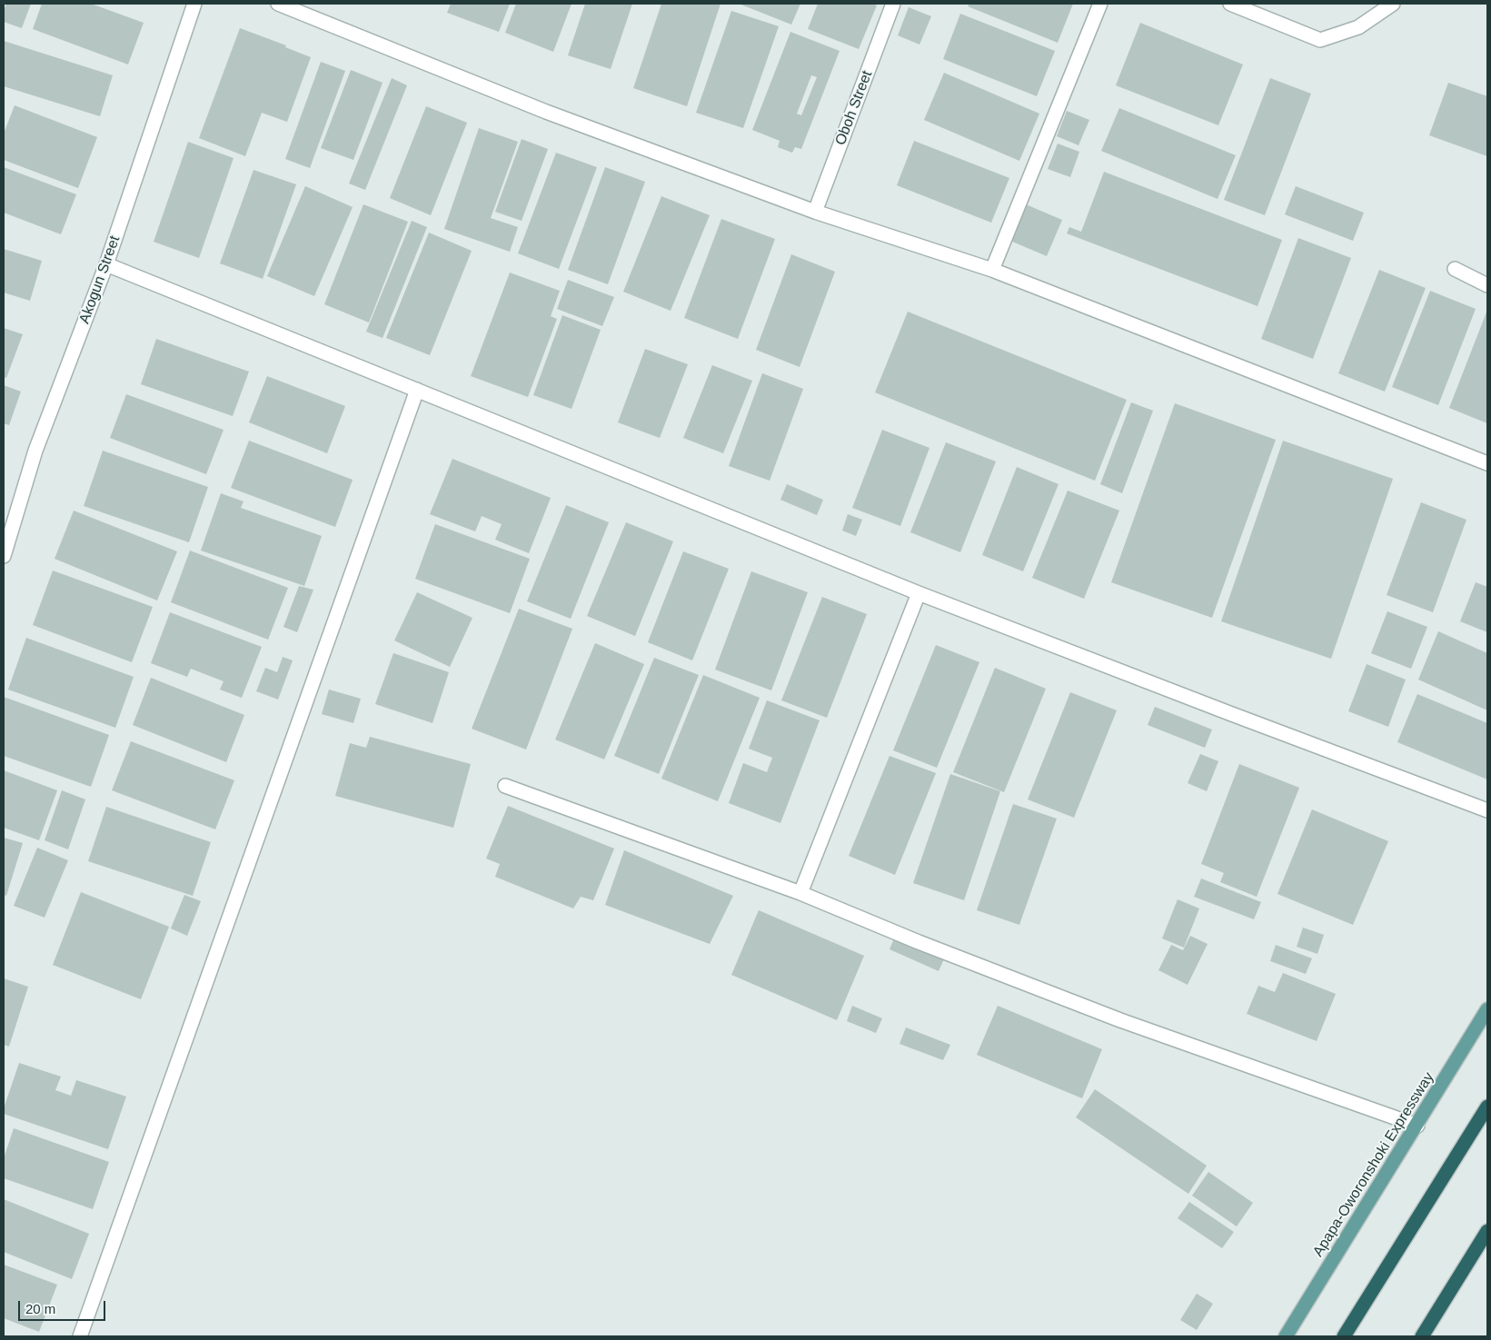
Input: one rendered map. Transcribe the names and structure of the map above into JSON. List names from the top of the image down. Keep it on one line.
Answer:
{"streets":{"main road":["Apapa-Oworonshoki Expressway"],"street":["Oboh Street","Akogun Street"]},"scale_bar":"20 m"}
